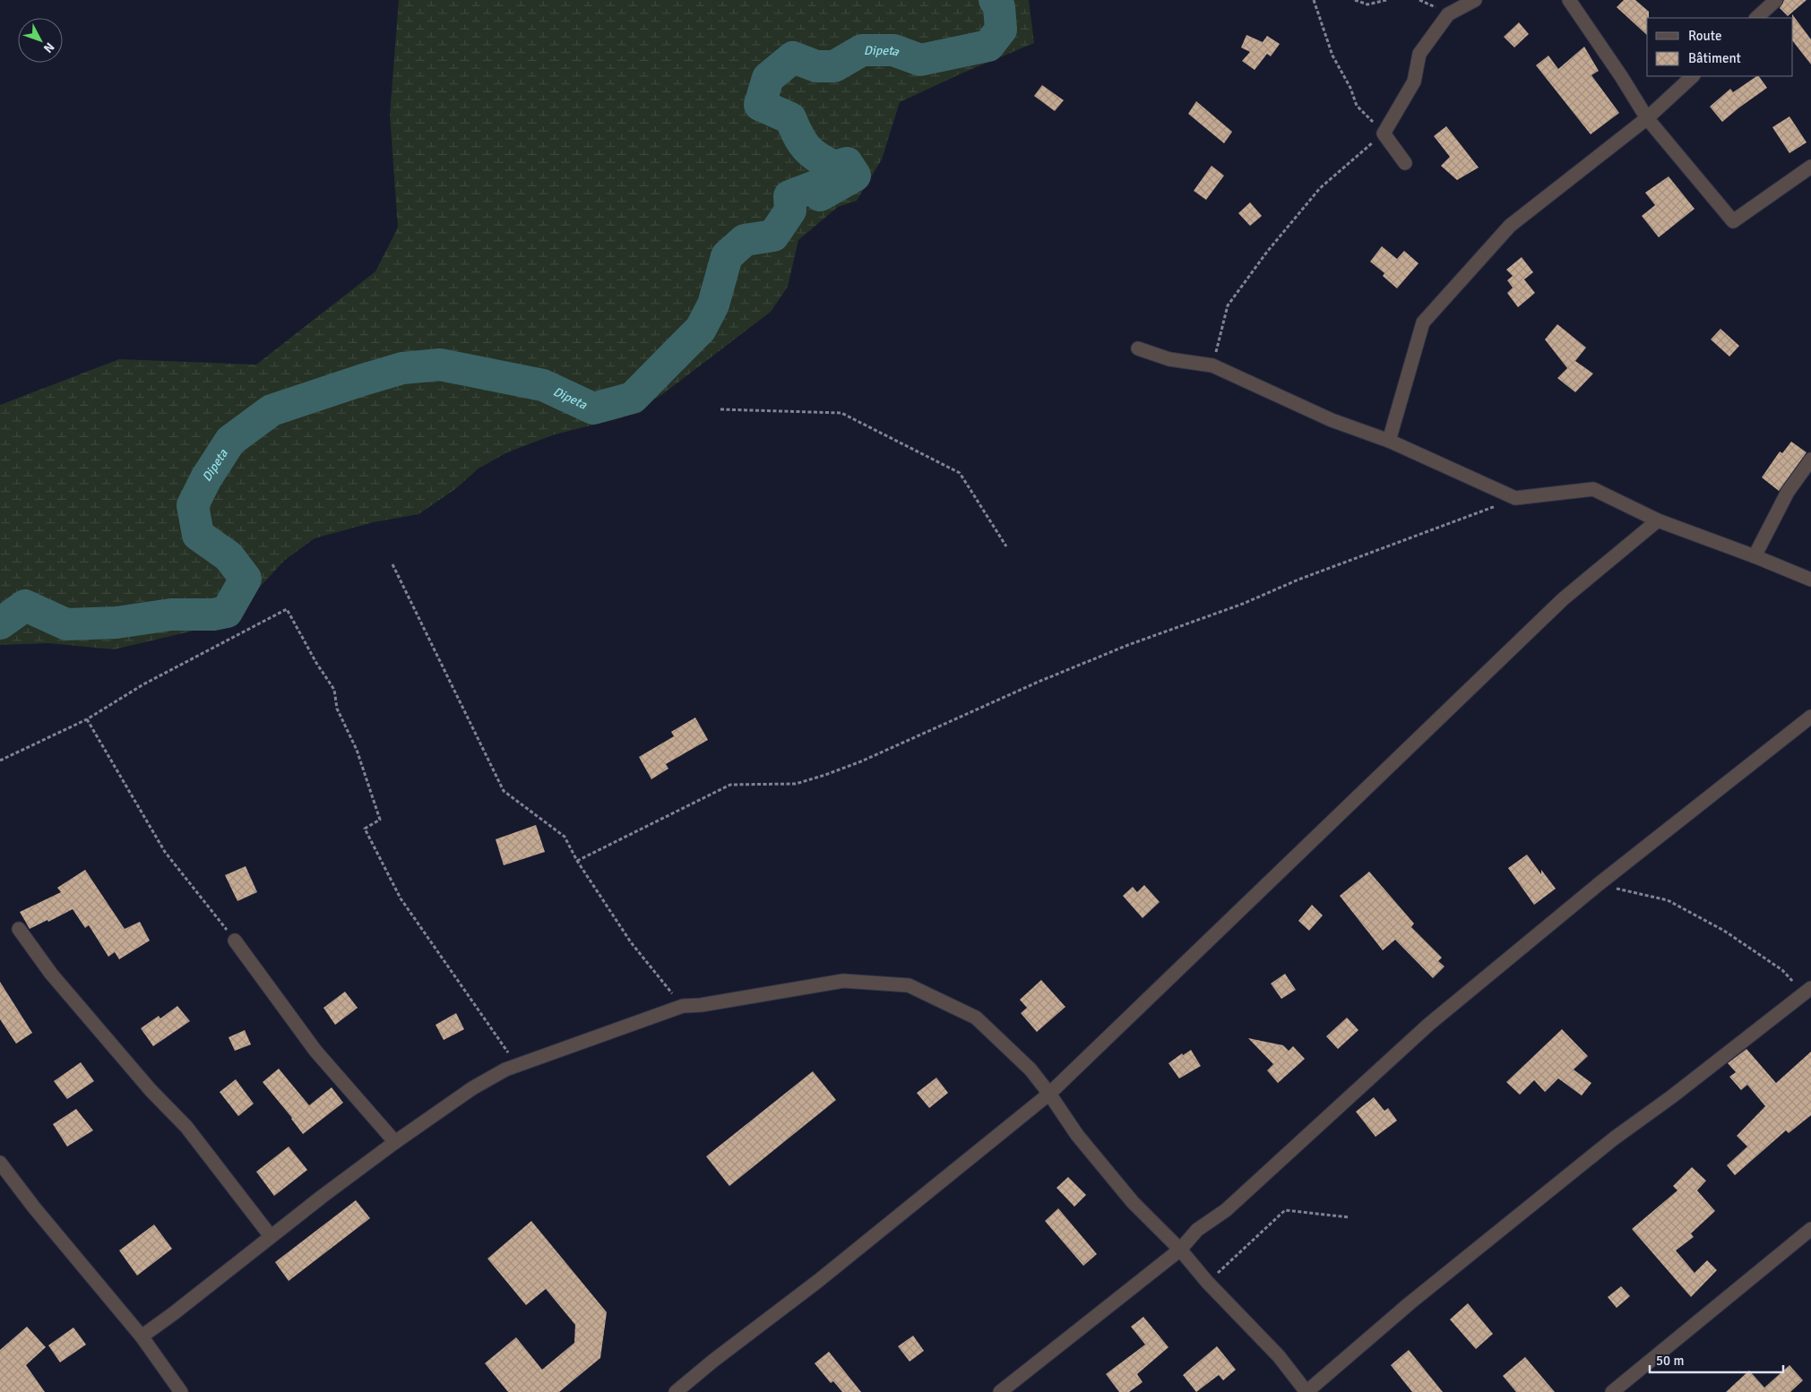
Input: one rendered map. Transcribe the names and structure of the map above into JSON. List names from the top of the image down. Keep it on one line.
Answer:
{"water":["Dipeta"],"legend":["Route","Bâtiment"],"scale_bar":"50 m","north":"bottom right"}
